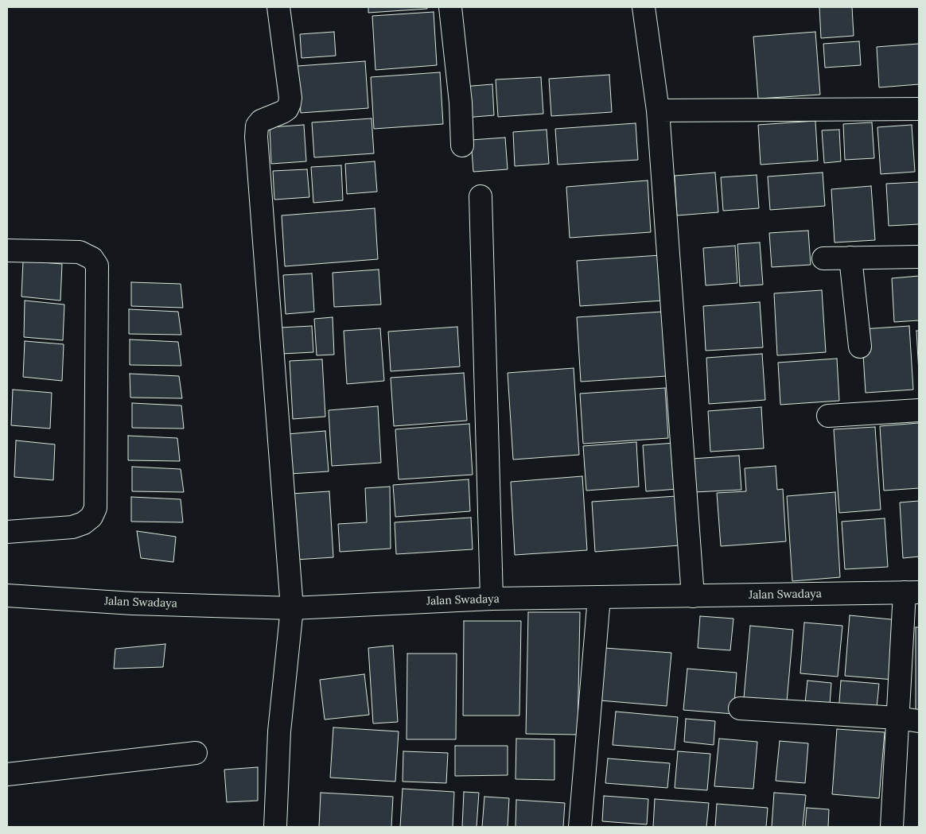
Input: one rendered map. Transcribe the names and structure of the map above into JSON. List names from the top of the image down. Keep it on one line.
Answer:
{"streets":{"street":["Jalan Swadaya"]}}
